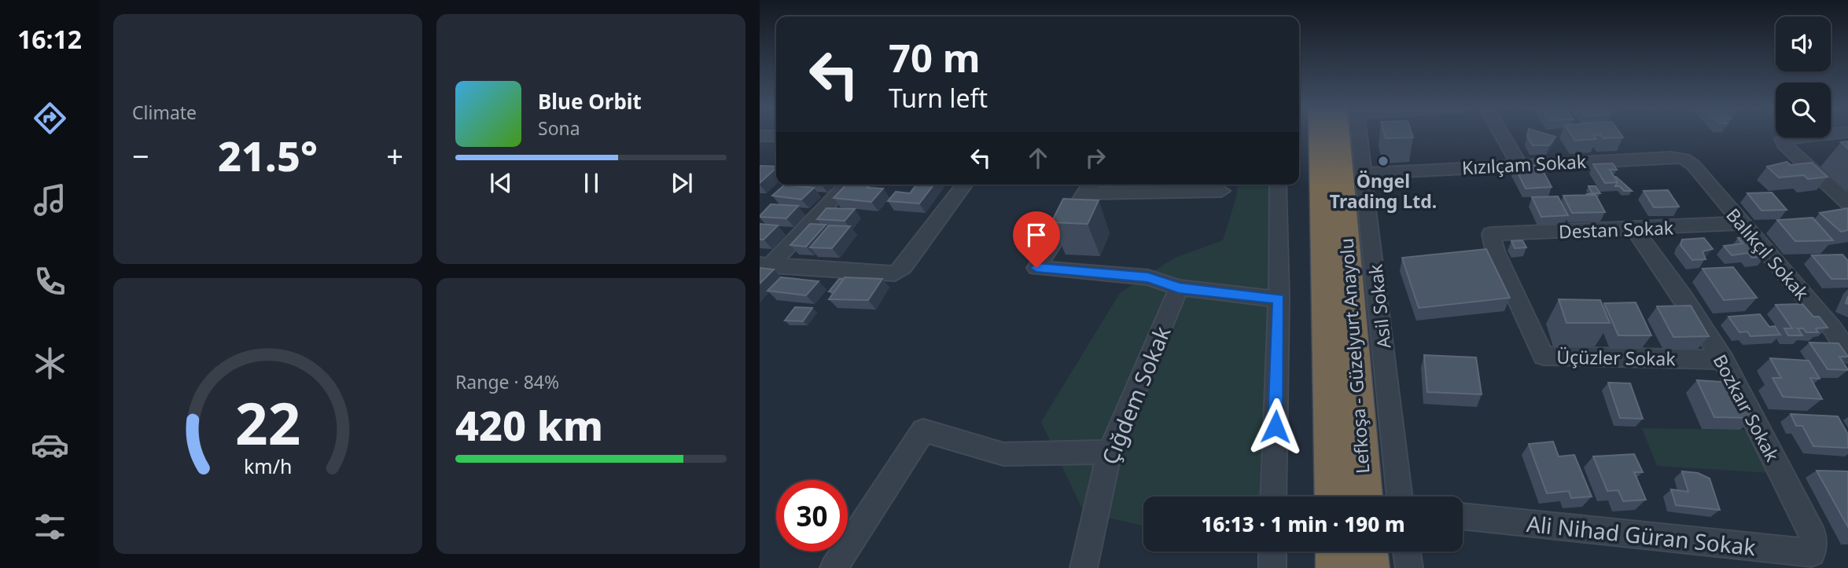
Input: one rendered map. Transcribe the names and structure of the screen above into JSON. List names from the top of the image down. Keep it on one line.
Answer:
{"streets":{"highway":["Lefkoşa - Güzelyurt Anayolu"],"street":["Kızılçam Sokak","Destan Sokak","Balıkçıl Sokak","Asil Sokak","Üçüzler Sokak","Çığdem Sokak","Bozkaır Sokak","Ali Nihad Güran Sokak"]},"crossings":[["Kızılçam Sokak","Balıkçıl Sokak"],["Kızılçam Sokak","Asil Sokak"],["Destan Sokak","Balıkçıl Sokak"],["Destan Sokak","Üçüzler Sokak"],["Destan Sokak","Bozkaır Sokak"],["Üçüzler Sokak","Bozkaır Sokak"],["Bozkaır Sokak","Ali Nihad Güran Sokak"]],"places":["Öngel Trading Ltd."],"page":{"tabs":"16:12","tile":["Climate",["Range · 84%","420 km"]],"turn":["70 m","Turn left"],"song":["Blue Orbit","Sona"],"heat":["−","21.5°","+"],"limit":"30","trip":"16:13 · 1 min · 190 m","gauge":["22","km/h"]}}
